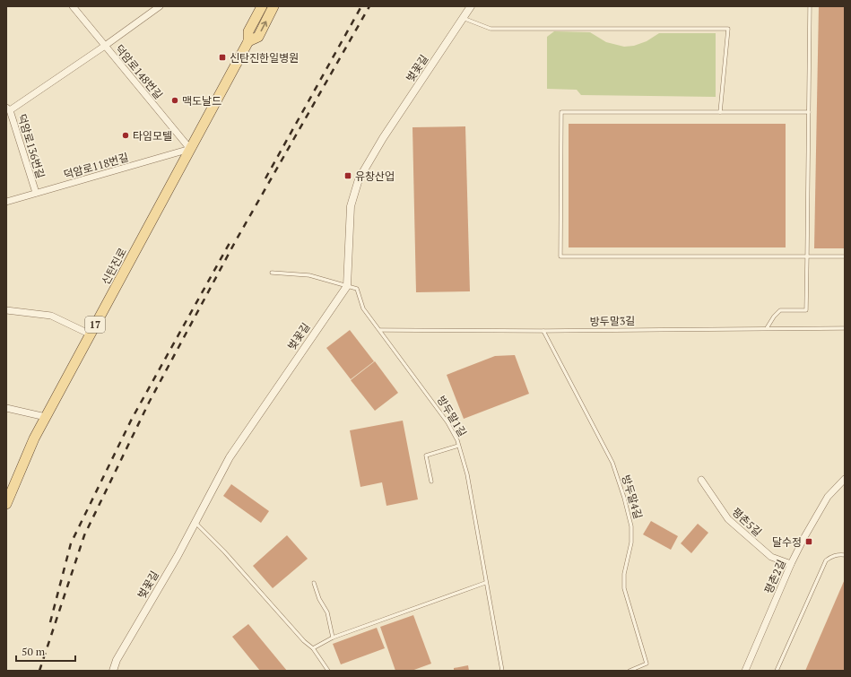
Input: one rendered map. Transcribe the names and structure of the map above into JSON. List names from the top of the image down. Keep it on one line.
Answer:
{"streets":{"main road":["신탄진로","17"],"street":["벚꽃길","덕암로148번길","덕암로136번길","덕암로118번길","평촌5길","평촌2길"],"lane":["방두말3길","방두말1길","방두말4길"]},"crossings":[["벚꽃길","방두말1길"],["덕암로148번길","덕암로118번길"],["덕암로148번길","신탄진로"],["덕암로136번길","덕암로118번길"],["덕암로118번길","신탄진로"],["방두말3길","방두말1길"],["방두말3길","방두말4길"],["평촌5길","평촌2길"]],"places":{"transit":["신탄진한일병원","유창산업","달수정"],"other":["맥도날드","타임모텔"]},"scale_bar":"50 m"}
